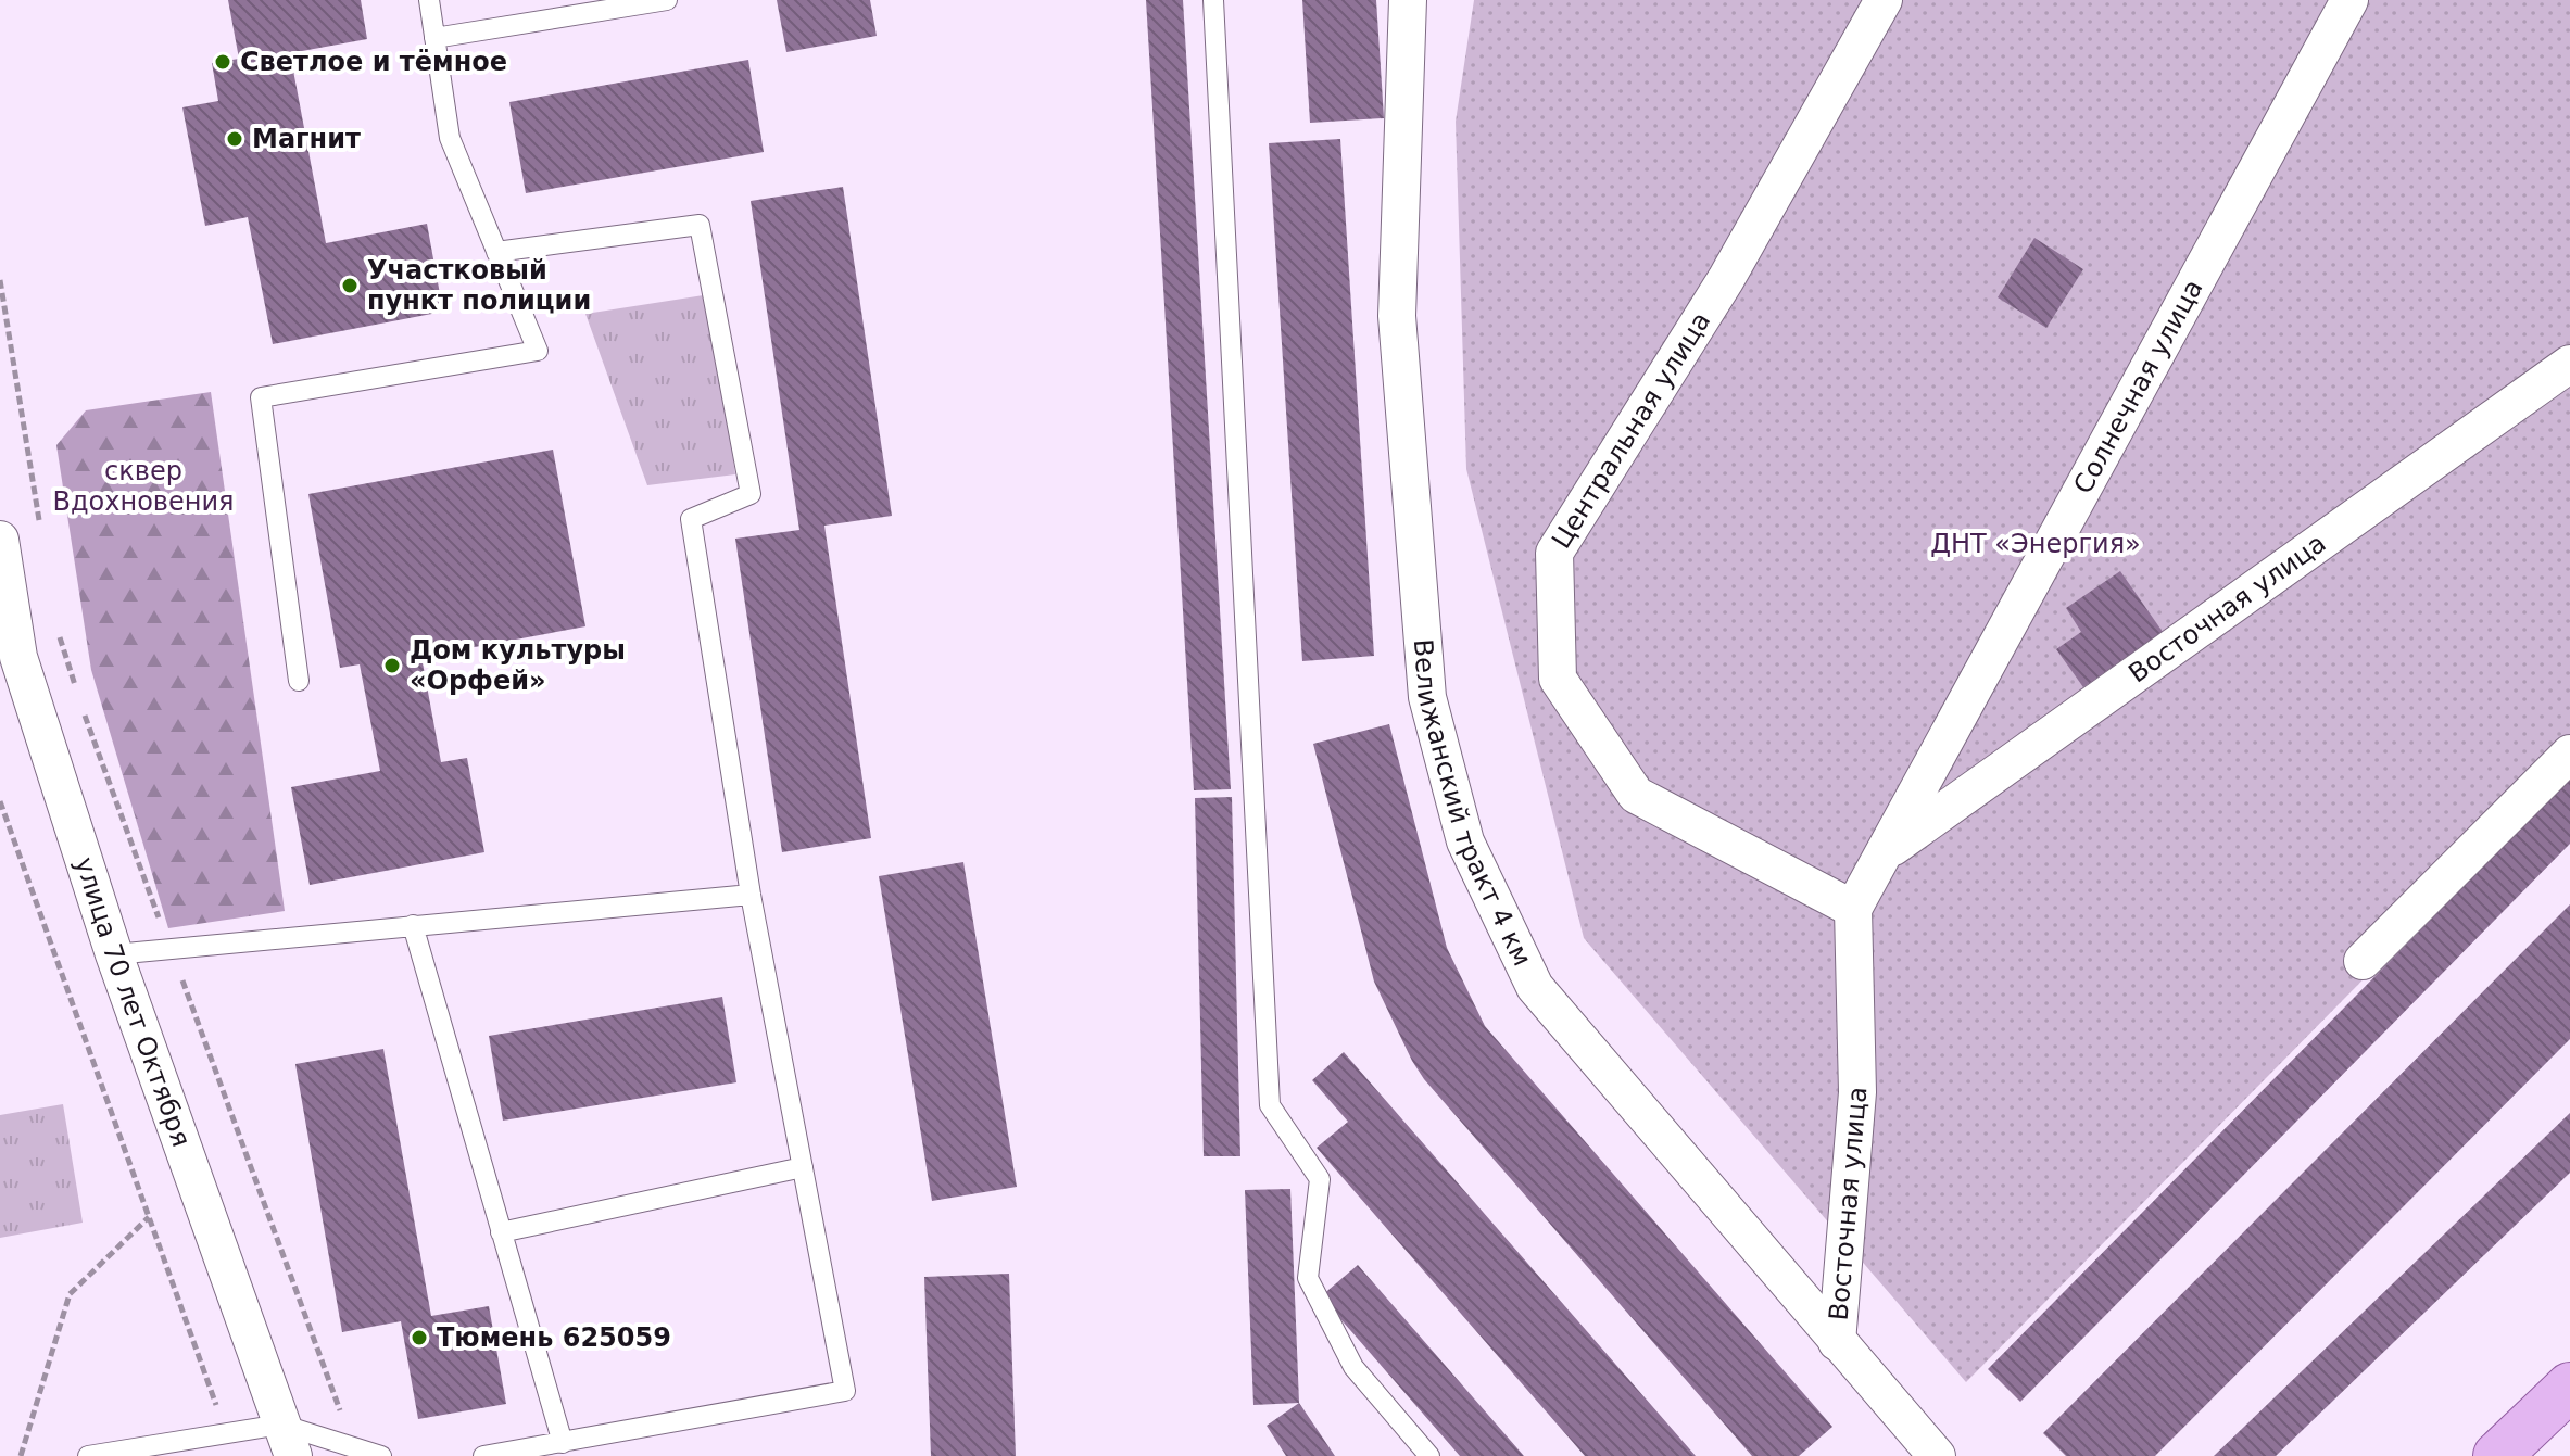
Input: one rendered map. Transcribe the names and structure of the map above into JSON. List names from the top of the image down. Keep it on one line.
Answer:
{"streets":{"street":["Солнечная улица","Центральная улица","Восточная улица","Велижанский тракт 4 км","улица 70 лет Октября"]},"crossings":[["Солнечная улица","Центральная улица"],["Солнечная улица","Восточная улица"],["Центральная улица","Восточная улица"],["Восточная улица","Велижанский тракт 4 км"]],"parks":["сквер Вдохновения","ДНТ «Энергия»"],"places":["Светлое и тёмное","Магнит","Участковый пункт полиции","Дом культуры «Орфей»","Тюмень 625059"]}
